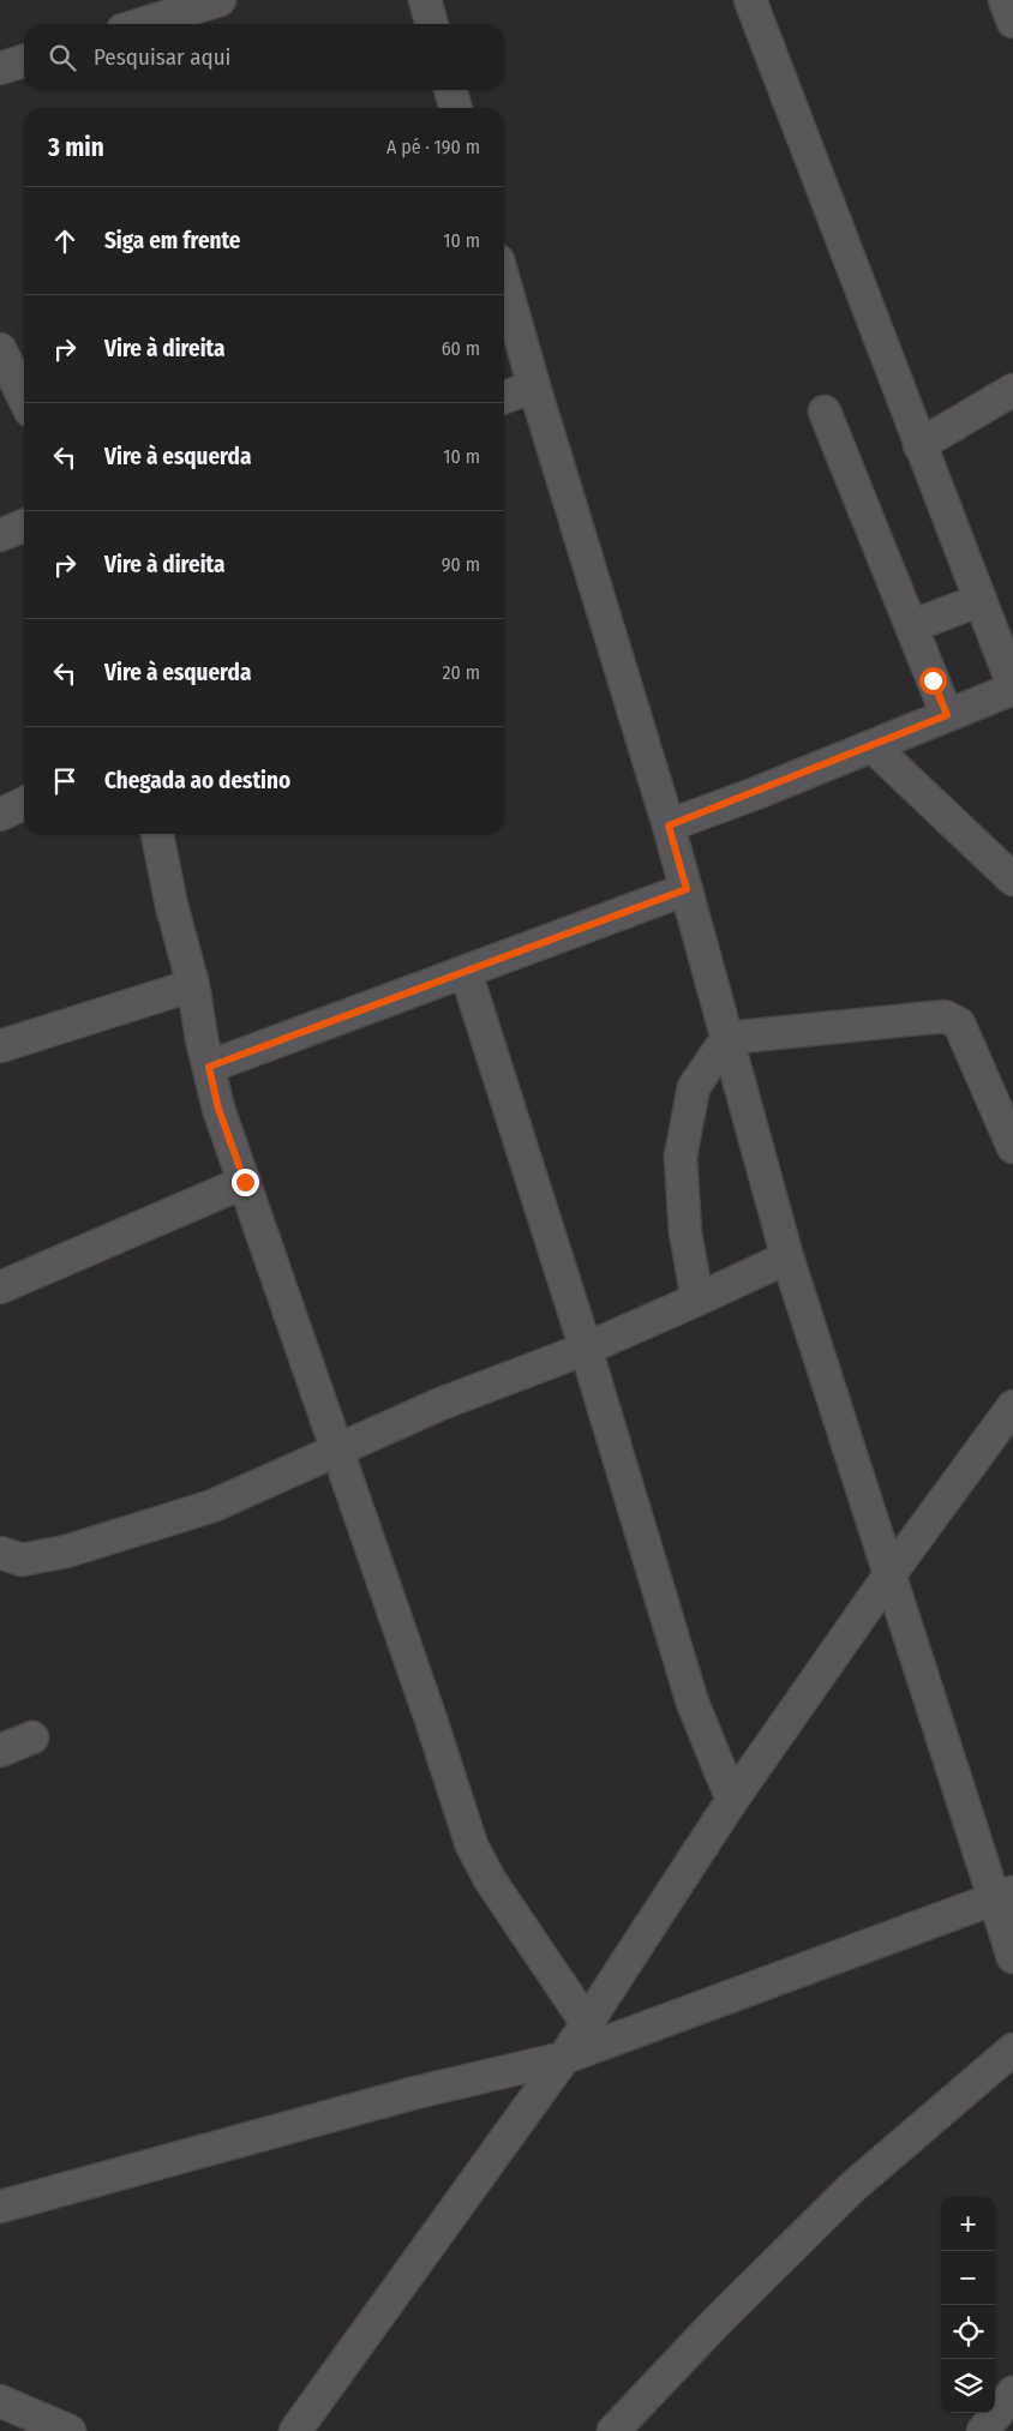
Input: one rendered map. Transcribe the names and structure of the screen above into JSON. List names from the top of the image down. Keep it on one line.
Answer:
{"page":{"search":"Pesquisar aqui","heading":["3 min","A pé · 190 m"],"list":[["Siga em frente","10 m"],["Vire à direita","60 m"],["Vire à esquerda","10 m"],["Vire à direita","90 m"],["Vire à esquerda","20 m"],"Chegada ao destino"],"map_buttons":["+","−"]}}
